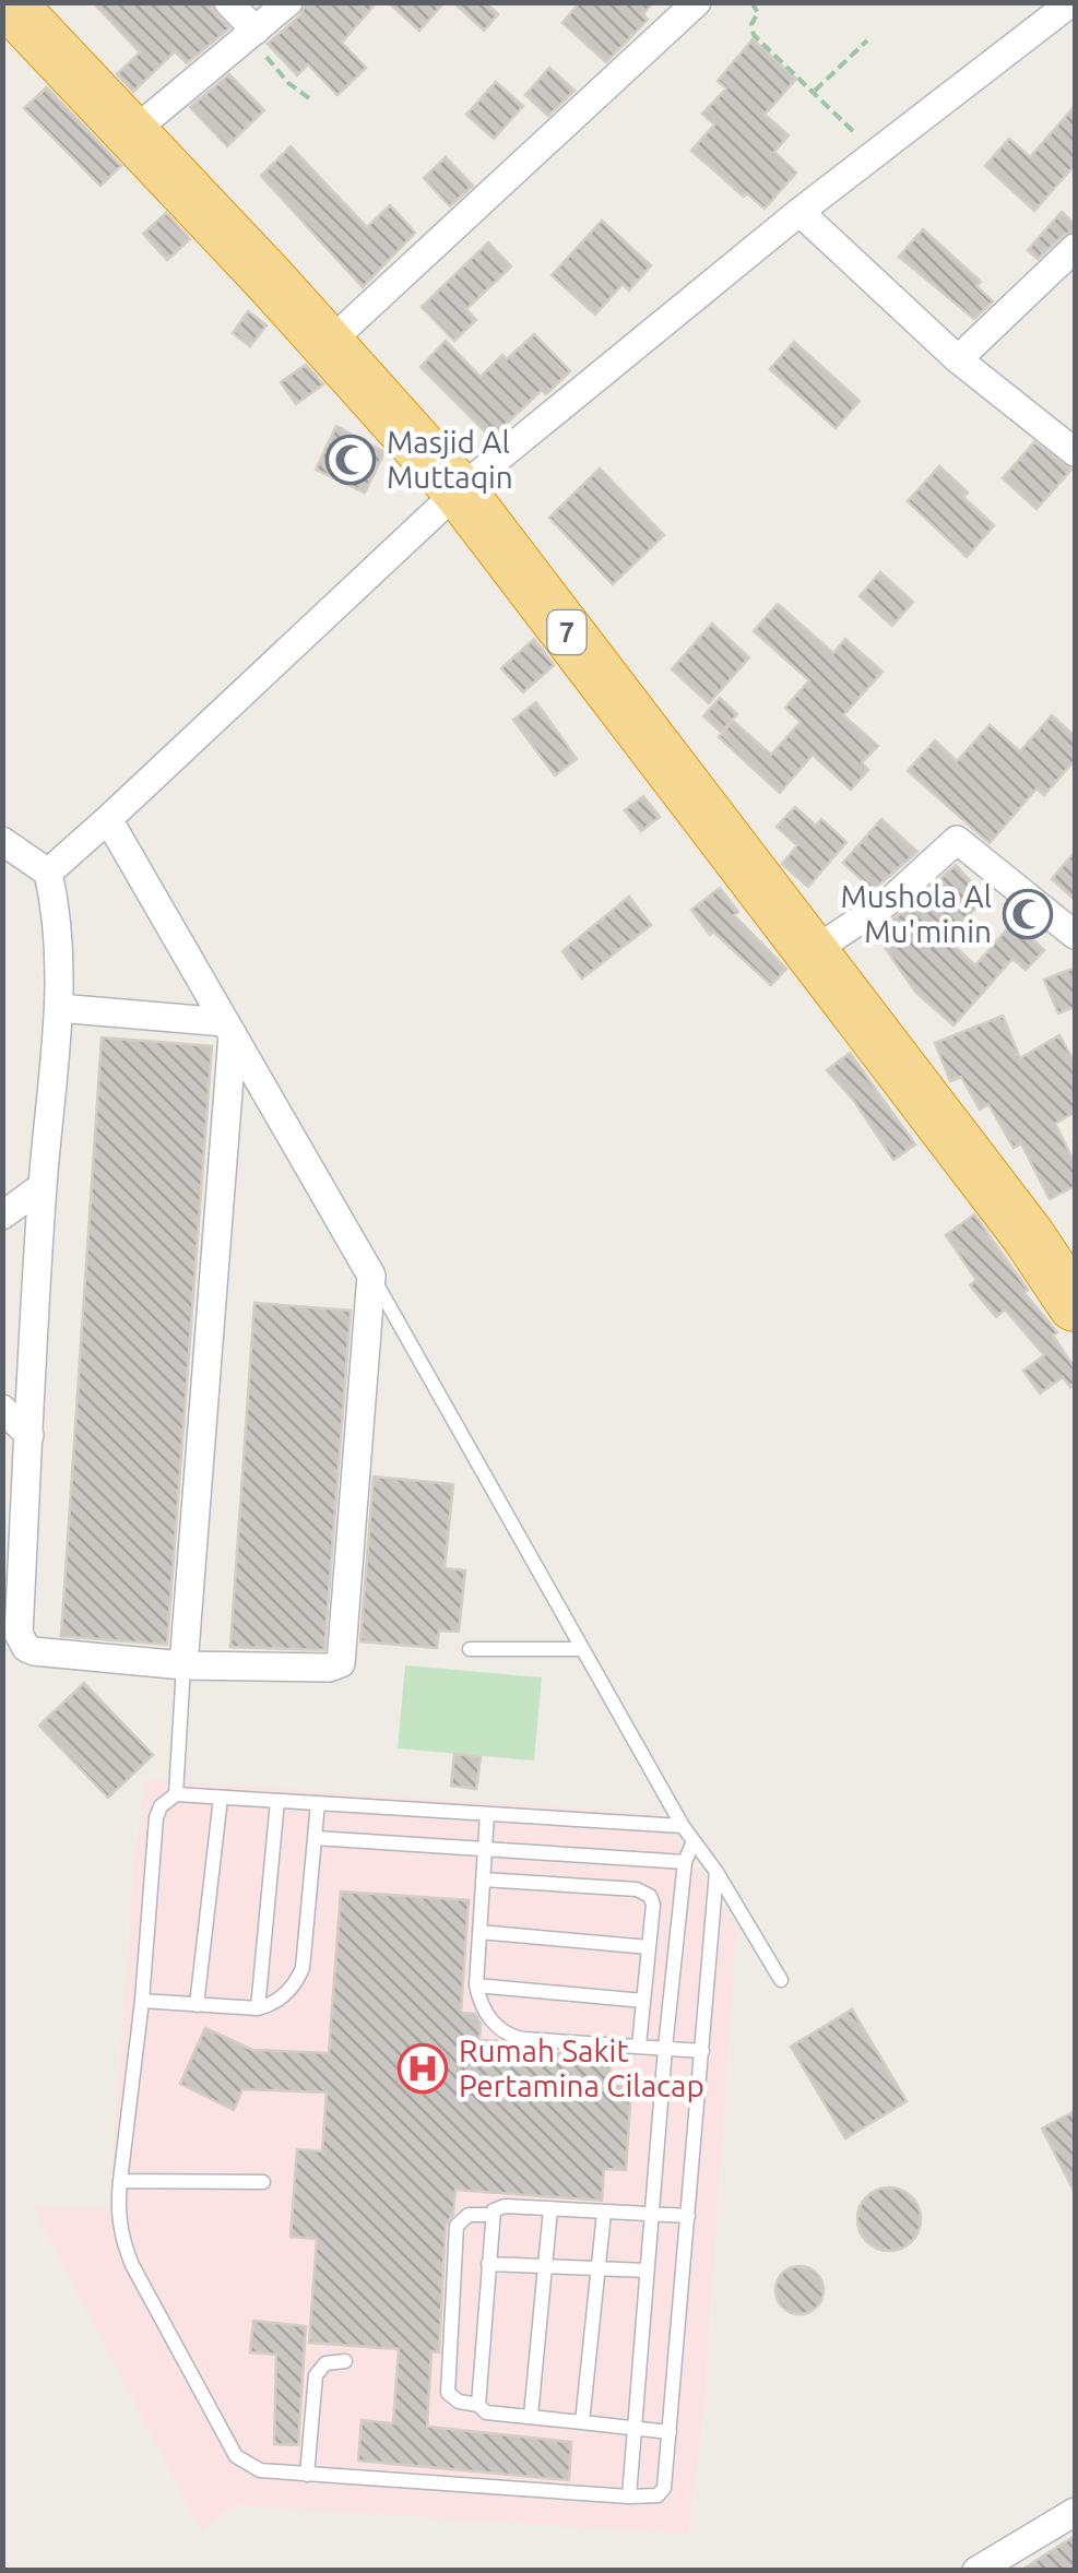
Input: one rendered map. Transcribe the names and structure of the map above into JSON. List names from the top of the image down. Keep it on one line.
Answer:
{"streets":{"highway":["7"]},"places":{"mosque":["Masjid Al Muttaqin","Mushola Al Mu'minin"],"hospital":["Rumah Sakit Pertamina Cilacap"]}}
